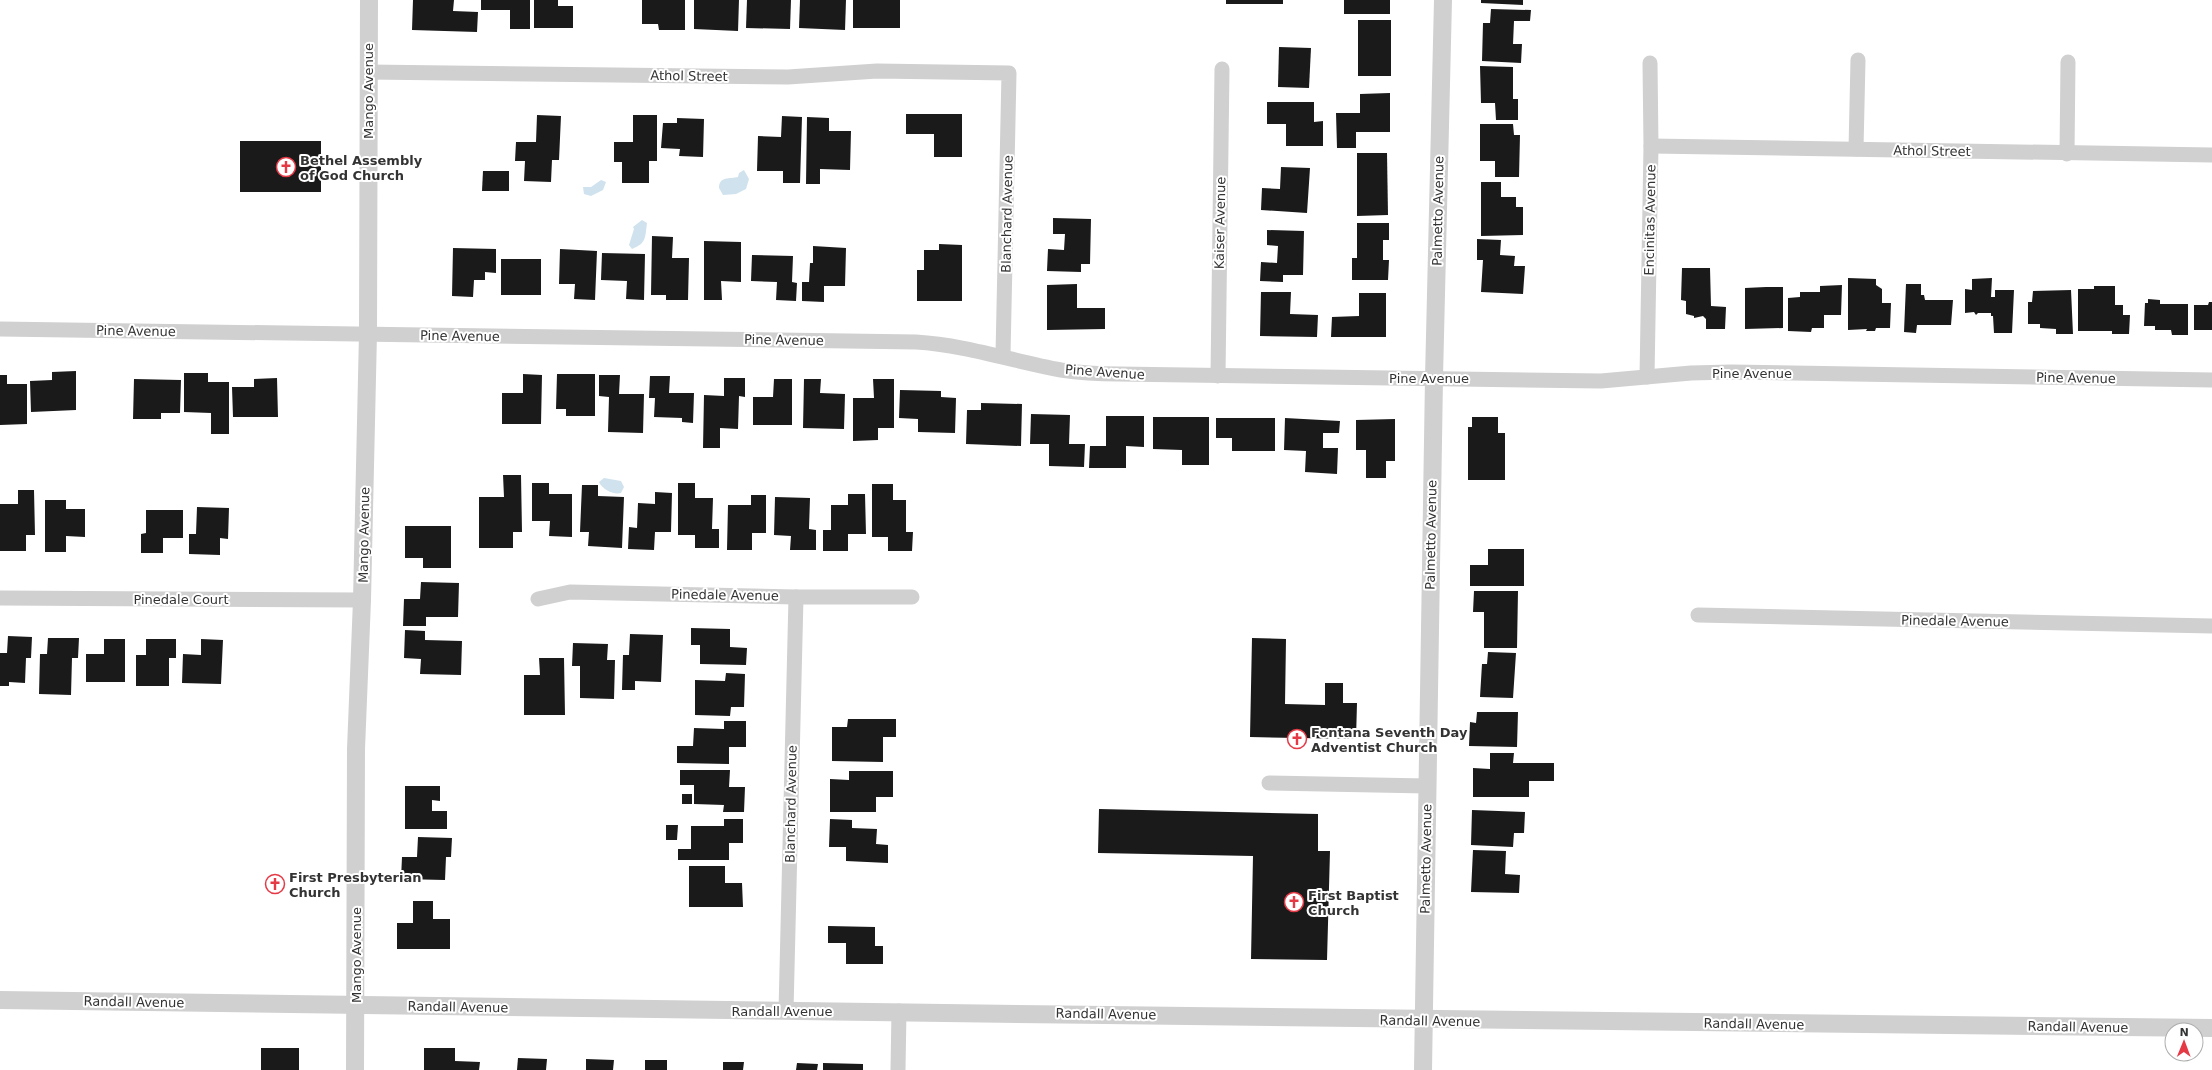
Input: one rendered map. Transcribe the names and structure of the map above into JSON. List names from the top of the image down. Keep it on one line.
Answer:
{"streets":{"street":["Athol Street","Mango Avenue","Palmetto Avenue","Blanchard Avenue","Encinitas Avenue","Kaiser Avenue","Pine Avenue","Pinedale Avenue","Pinedale Court","Randall Avenue"]},"crossings":[["Athol Street","Mango Avenue"],["Athol Street","Blanchard Avenue"],["Athol Street","Encinitas Avenue"],["Mango Avenue","Pine Avenue"],["Mango Avenue","Pinedale Court"],["Mango Avenue","Randall Avenue"],["Palmetto Avenue","Pine Avenue"],["Palmetto Avenue","Randall Avenue"],["Blanchard Avenue","Pine Avenue"],["Blanchard Avenue","Pinedale Avenue"],["Blanchard Avenue","Randall Avenue"],["Encinitas Avenue","Pine Avenue"],["Kaiser Avenue","Pine Avenue"]],"places":{"church":["Bethel Assembly of God Church","Fontana Seventh Day Adventist Church","First Presbyterian Church","First Baptist Church"]},"north":"top"}
